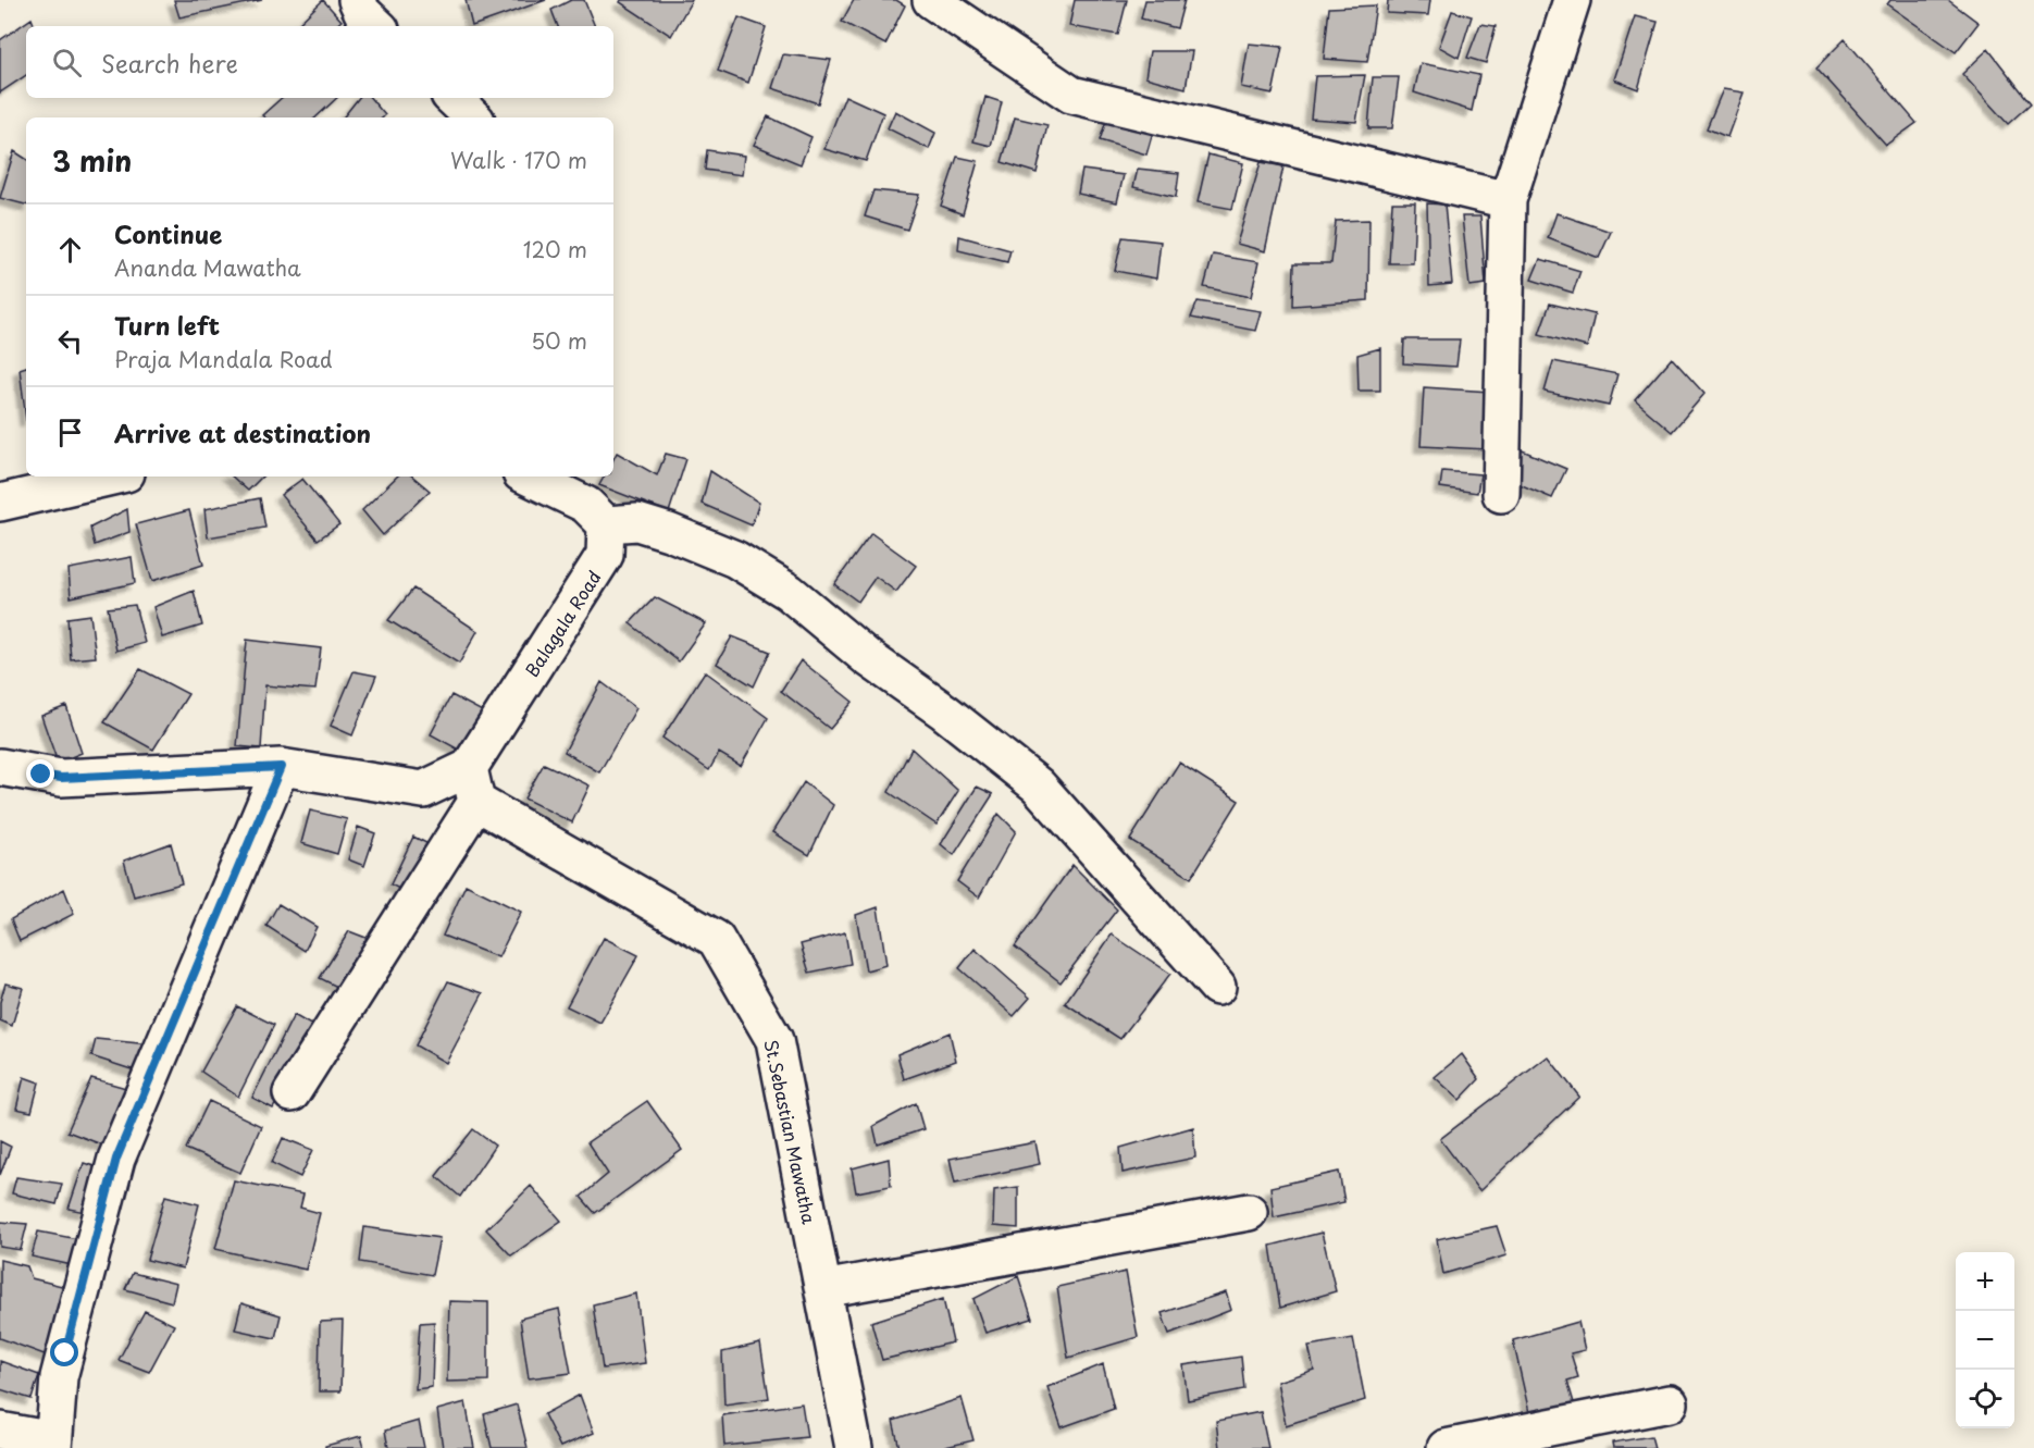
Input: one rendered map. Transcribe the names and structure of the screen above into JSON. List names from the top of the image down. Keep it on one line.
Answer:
{"streets":{"street":["Balagala Road","St.Sebastian Mawatha"]},"crossings":[["Balagala Road","St.Sebastian Mawatha"]],"page":{"search":"Search here","heading":["3 min","Walk · 170 m"],"list":[["Continue","Ananda Mawatha","120 m"],["Turn left","Praja Mandala Road","50 m"],"Arrive at destination"],"map_buttons":["+","−"]}}
